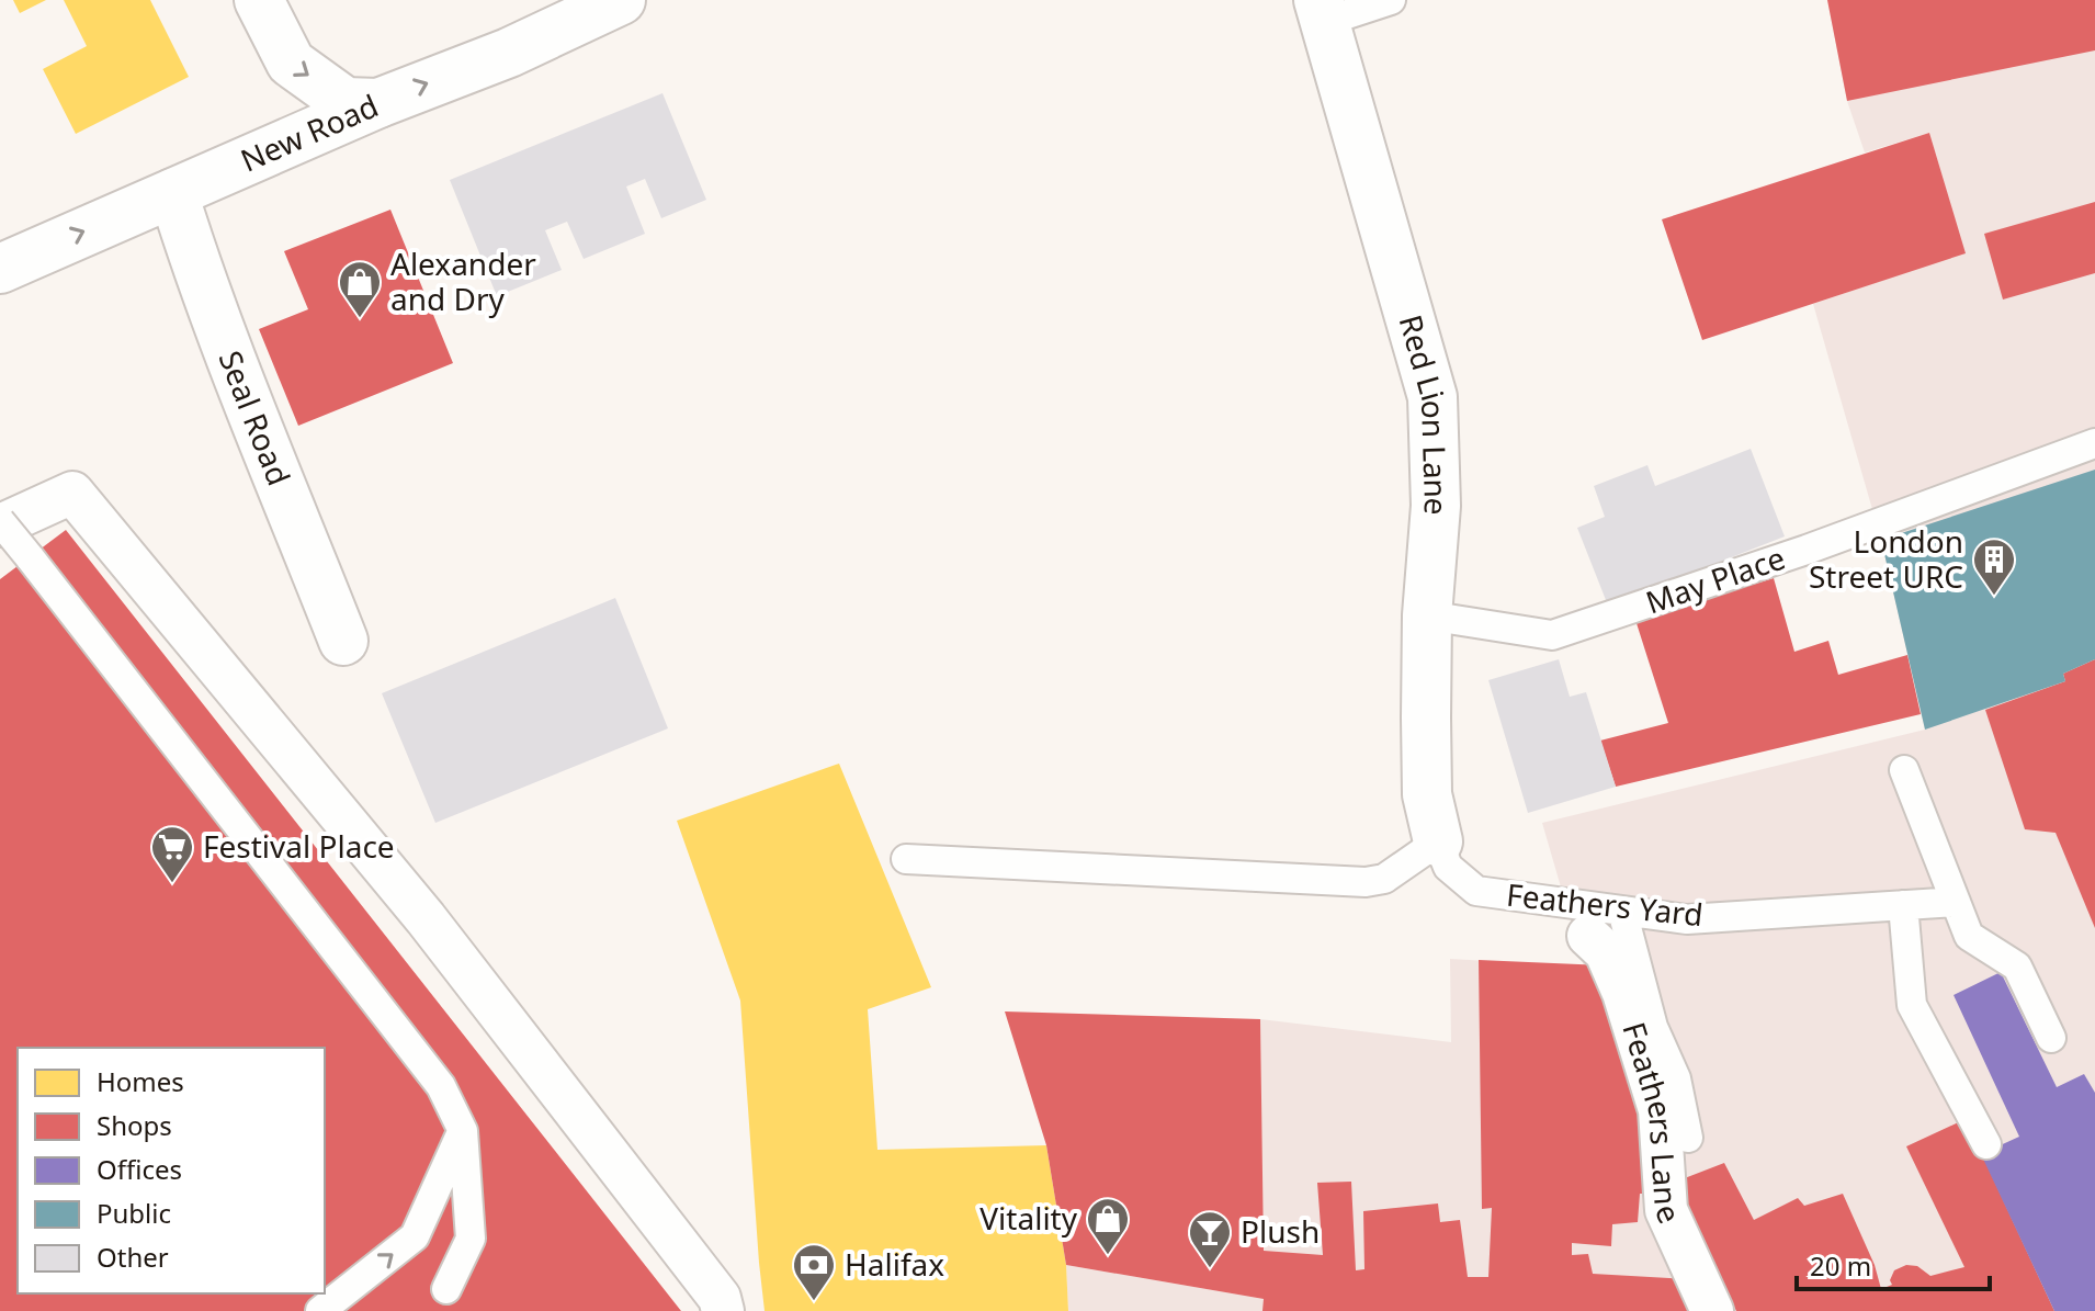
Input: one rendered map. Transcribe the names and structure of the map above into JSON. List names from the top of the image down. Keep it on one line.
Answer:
{"streets":{"street":["New Road","Red Lion Lane","Seal Road","Feathers Lane"],"lane":["May Place","Feathers Yard"]},"crossings":[["New Road","Seal Road"],["Red Lion Lane","May Place"],["Red Lion Lane","Feathers Yard"]],"one_way":["New Road"],"places":{"shop":["Alexander and Dry","Vitality"],"building":["London Street URC"],"supermarket":["Festival Place"],"bar":["Plush"],"bank":["Halifax"]},"legend":["Homes","Shops","Offices","Public","Other"],"scale_bar":"20 m"}
